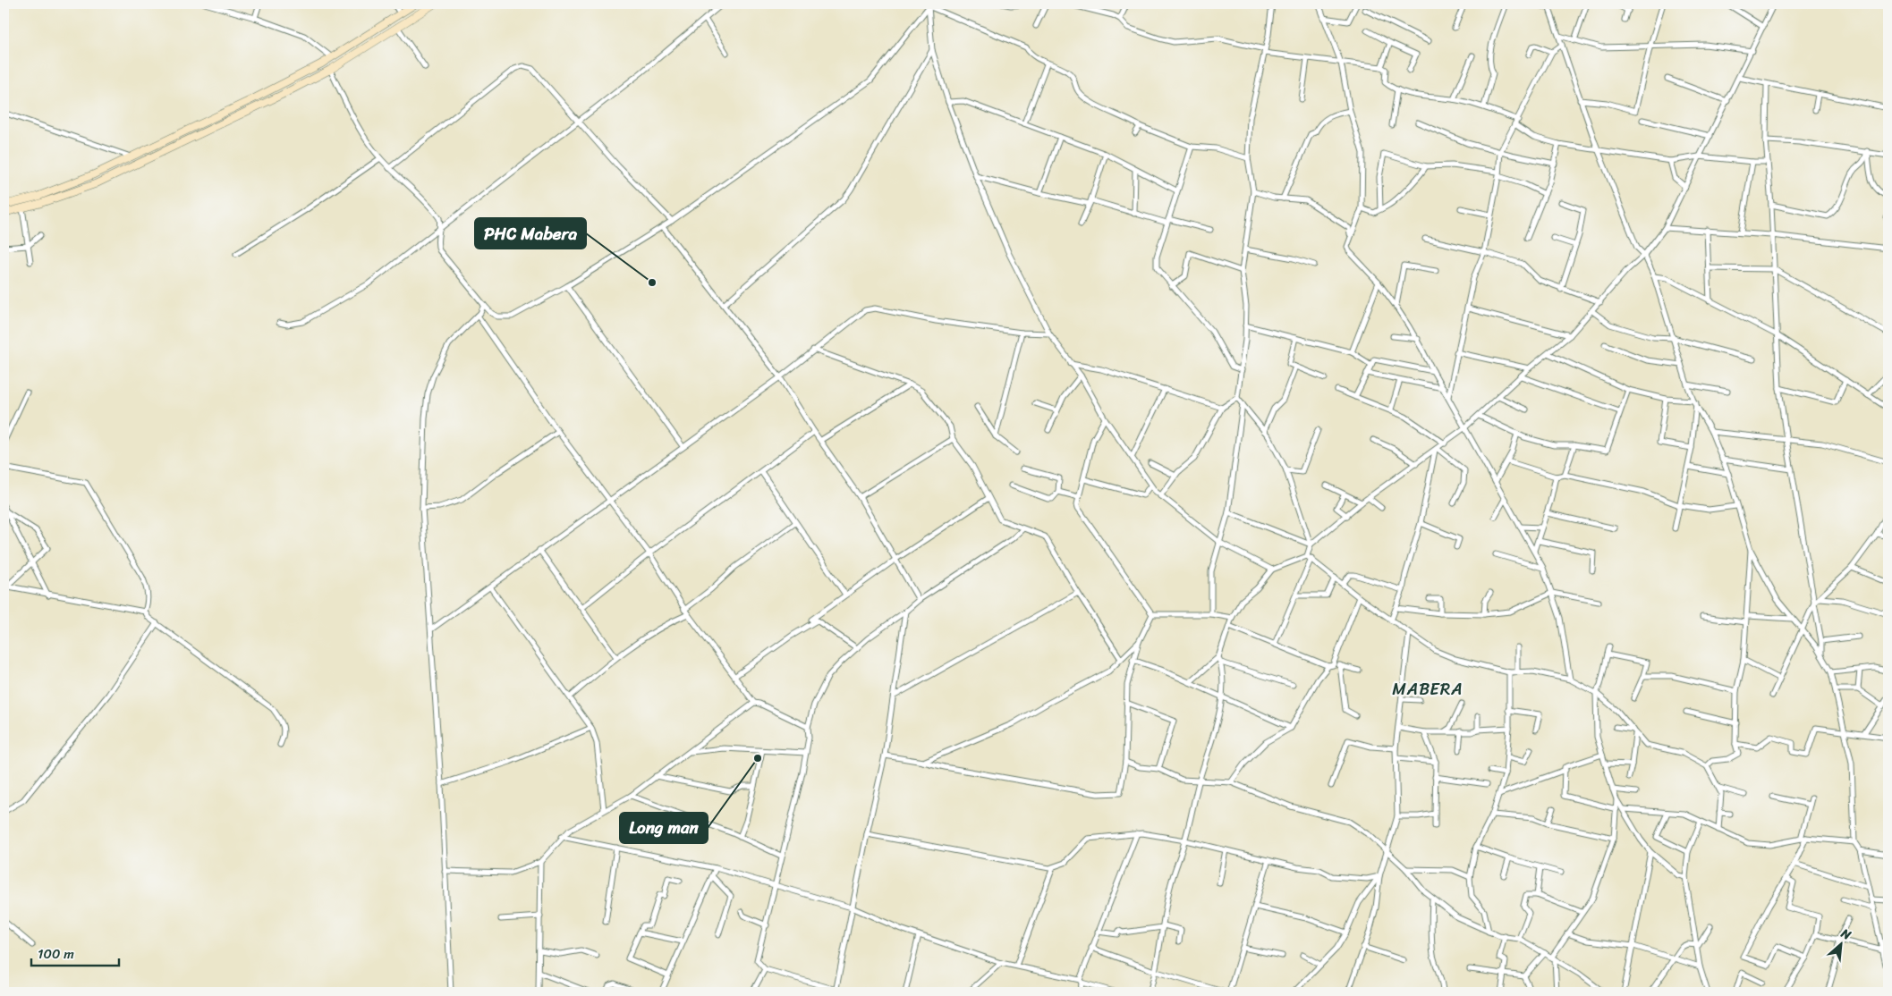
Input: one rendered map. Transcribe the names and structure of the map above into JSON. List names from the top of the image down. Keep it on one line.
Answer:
{"districts":["MABERA"],"places":["PHC Mabera","Long man"],"scale_bar":"100 m","north":"top right"}
